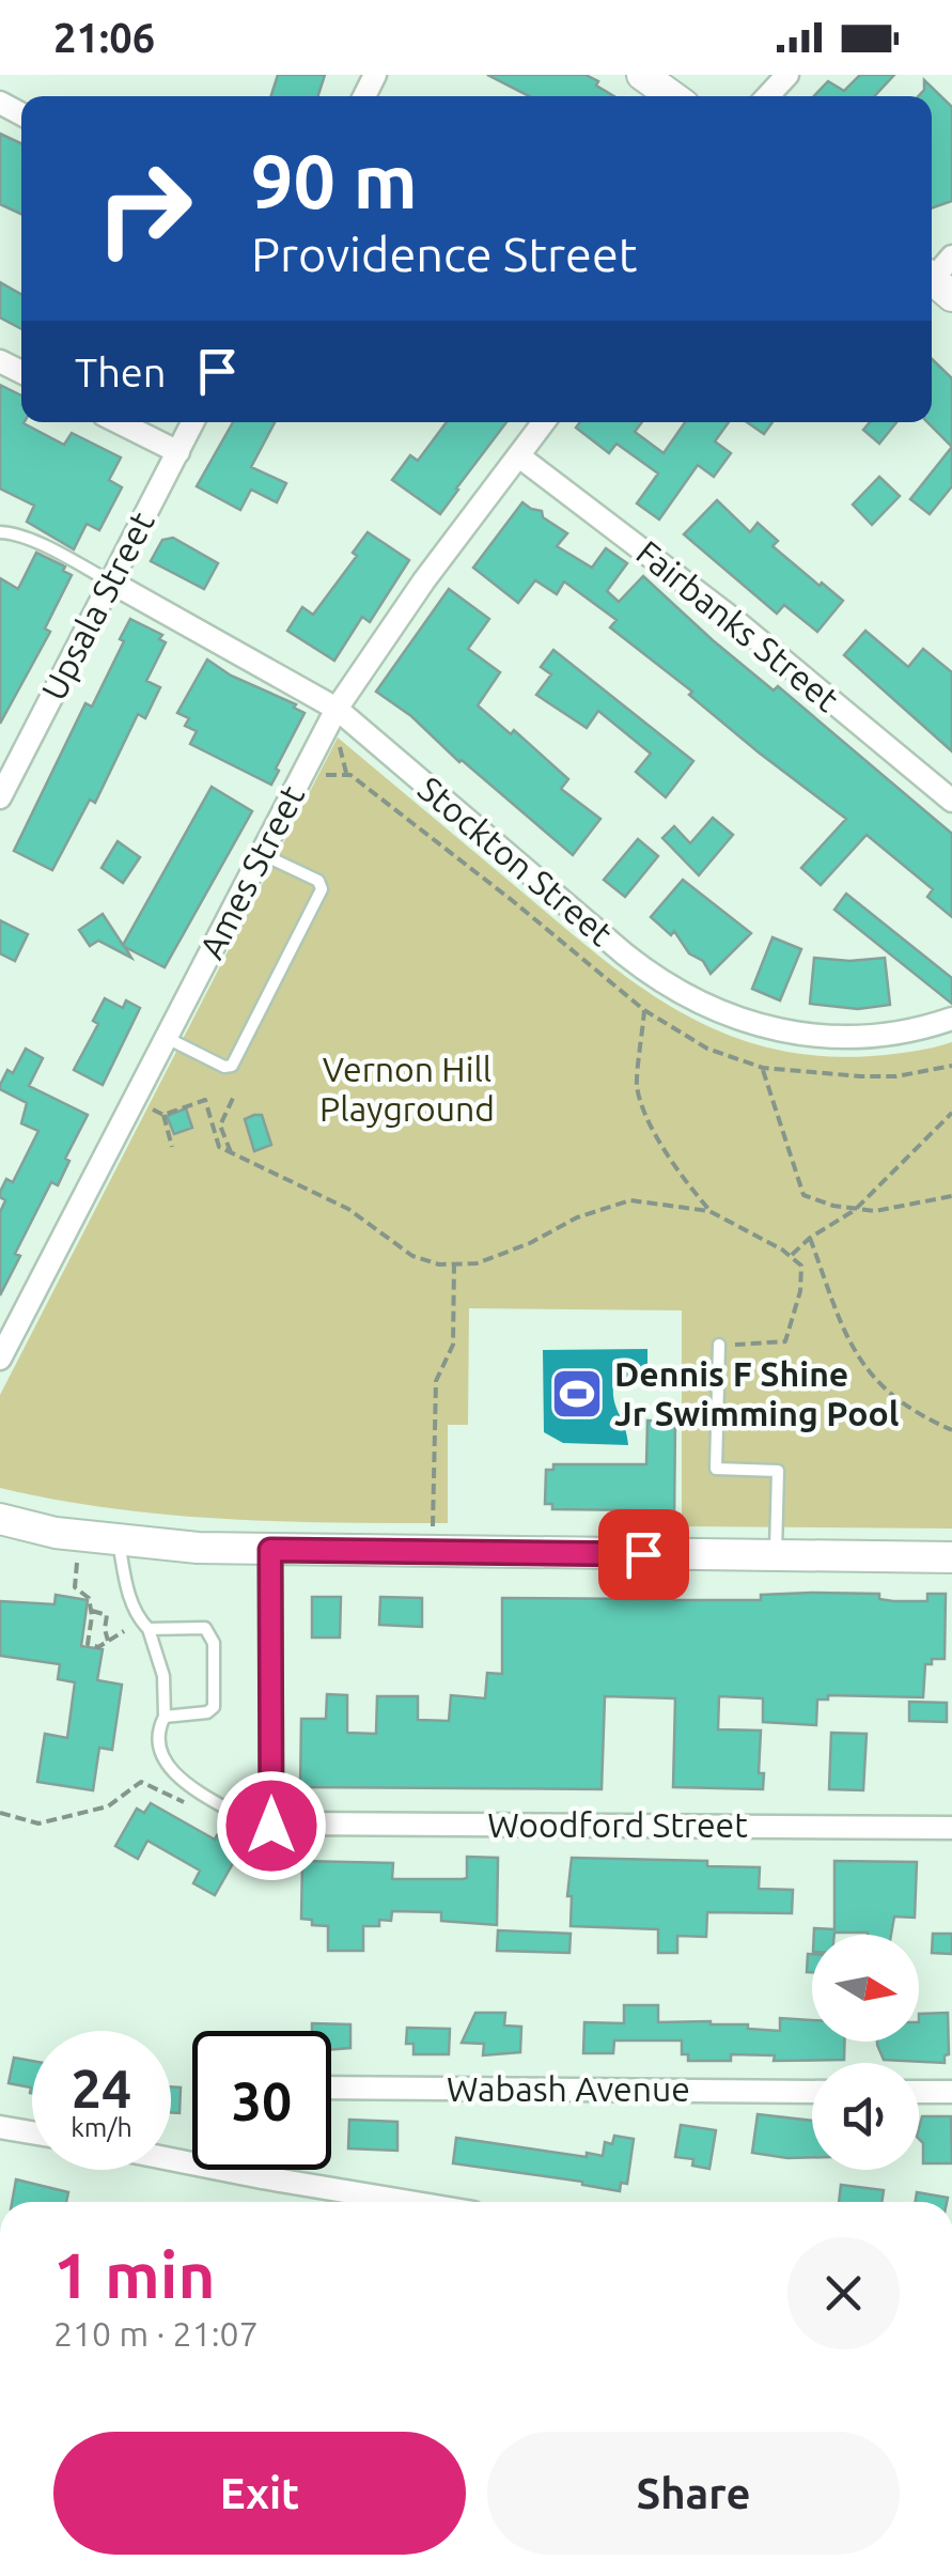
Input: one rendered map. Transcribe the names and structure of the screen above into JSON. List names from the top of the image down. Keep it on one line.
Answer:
{"streets":{"street":["Upsala Street","Fairbanks Street","Stockton Street","Ames Street","Woodford Street","Wabash Avenue"]},"crossings":[["Upsala Street","Stockton Street"],["Fairbanks Street","Ames Street"],["Stockton Street","Ames Street"]],"parks":["Vernon Hill Playground"],"places":{"sports":["Dennis F Shine Jr Swimming Pool"]},"north":"right","page":{"status":"21:06","turn":["90 m","Providence Street"],"then":"Then","speed":"24 km/h","limit":"30","heading":["1 min","210 m · 21:07"],"buttons":["Exit","Share"]}}
